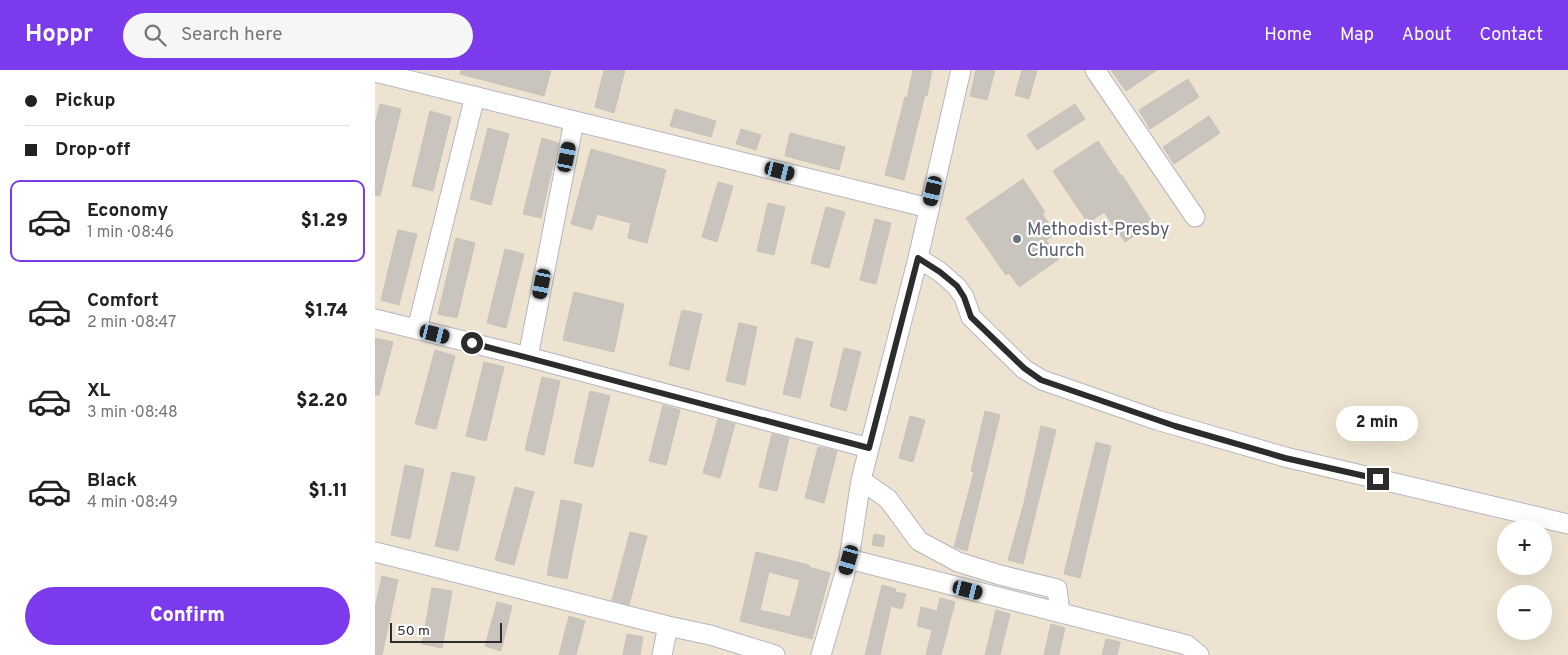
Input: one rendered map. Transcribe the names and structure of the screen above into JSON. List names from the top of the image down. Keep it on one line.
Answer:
{"places":["Methodist-Presby Church"],"scale_bar":"50 m","page":{"header":"Hoppr","search":"Search here","nav":["Home","Map","About","Contact"],"banner":["Pickup","Drop-off"],"list":[{"name":"Economy","note":"1 min · 08:46","value":"$1.29"},{"name":"Comfort","note":"2 min · 08:47","value":"$1.74"},{"name":"XL","note":"3 min · 08:48","value":"$2.20"},{"name":"Black","note":"4 min · 08:49","value":"$1.11"}],"bubble":"2 min","map_buttons":["+","−"],"buttons":"Confirm","scale":"50 m"}}
